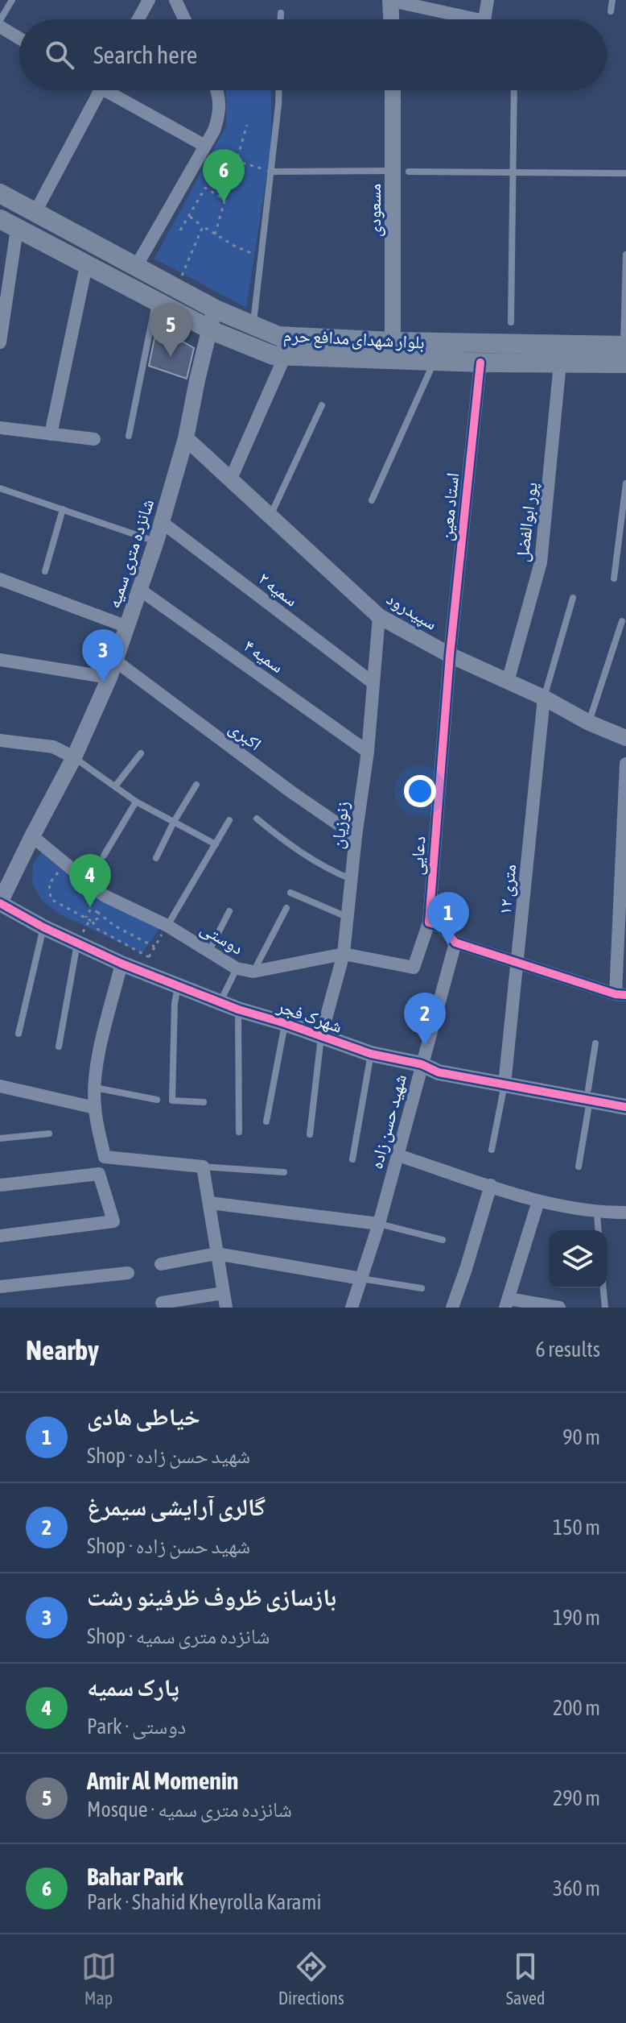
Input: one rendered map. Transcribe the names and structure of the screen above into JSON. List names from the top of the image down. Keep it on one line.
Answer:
{"streets":{"main road":["بلوار شهدای مدافع حرم"],"street":["مسعودی","استاد معین","پور ابوالفضل","شانزده متری سمیه","سمیه ۲","سپیدرود","سمیه ۴","اکبری","زنوزیان","دعایی","۱۲ متری","دوستی","شهرک فجر","شهید حسن زاده"]},"crossings":[["مسعودی","بلوار شهدای مدافع حرم"],["بلوار شهدای مدافع حرم","استاد معین"],["بلوار شهدای مدافع حرم","پور ابوالفضل"],["بلوار شهدای مدافع حرم","شانزده متری سمیه"],["استاد معین","سپیدرود"],["استاد معین","دعایی"],["پور ابوالفضل","سپیدرود"],["شانزده متری سمیه","سمیه ۲"],["شانزده متری سمیه","سپیدرود"],["شانزده متری سمیه","سمیه ۴"],["شانزده متری سمیه","اکبری"],["شانزده متری سمیه","دوستی"],["شانزده متری سمیه","شهرک فجر"],["سمیه ۲","زنوزیان"],["سپیدرود","زنوزیان"],["سپیدرود","دعایی"],["سپیدرود","۱۲ متری"],["سمیه ۴","زنوزیان"],["اکبری","زنوزیان"],["زنوزیان","دوستی"],["زنوزیان","شهرک فجر"],["دعایی","دوستی"],["۱۲ متری","شهرک فجر"],["شهرک فجر","شهید حسن زاده"]],"page":{"search":"Search here","pins":["6","5","3","4","1","2"],"heading":["Nearby","6 results"],"list":[{"mark":"1","name":"خیاطی هادی","note":"Shop · شهید حسن زاده","value":"90 m"},{"mark":"2","name":"گالری آرایشی سیمرغ","note":"Shop · شهید حسن زاده","value":"150 m"},{"mark":"3","name":"بازسازی ظروف ظرفینو رشت","note":"Shop · شانزده متری سمیه","value":"190 m"},{"mark":"4","name":"پارک سمیه","note":"Park · دوستی","value":"200 m"},{"mark":"5","name":"Amir Al Momenin","note":"Mosque · شانزده متری سمیه","value":"290 m"},{"mark":"6","name":"Bahar Park","note":"Park · Shahid Kheyrolla Karami","value":"360 m"}],"nav":["Map","Directions","Saved"]}}
